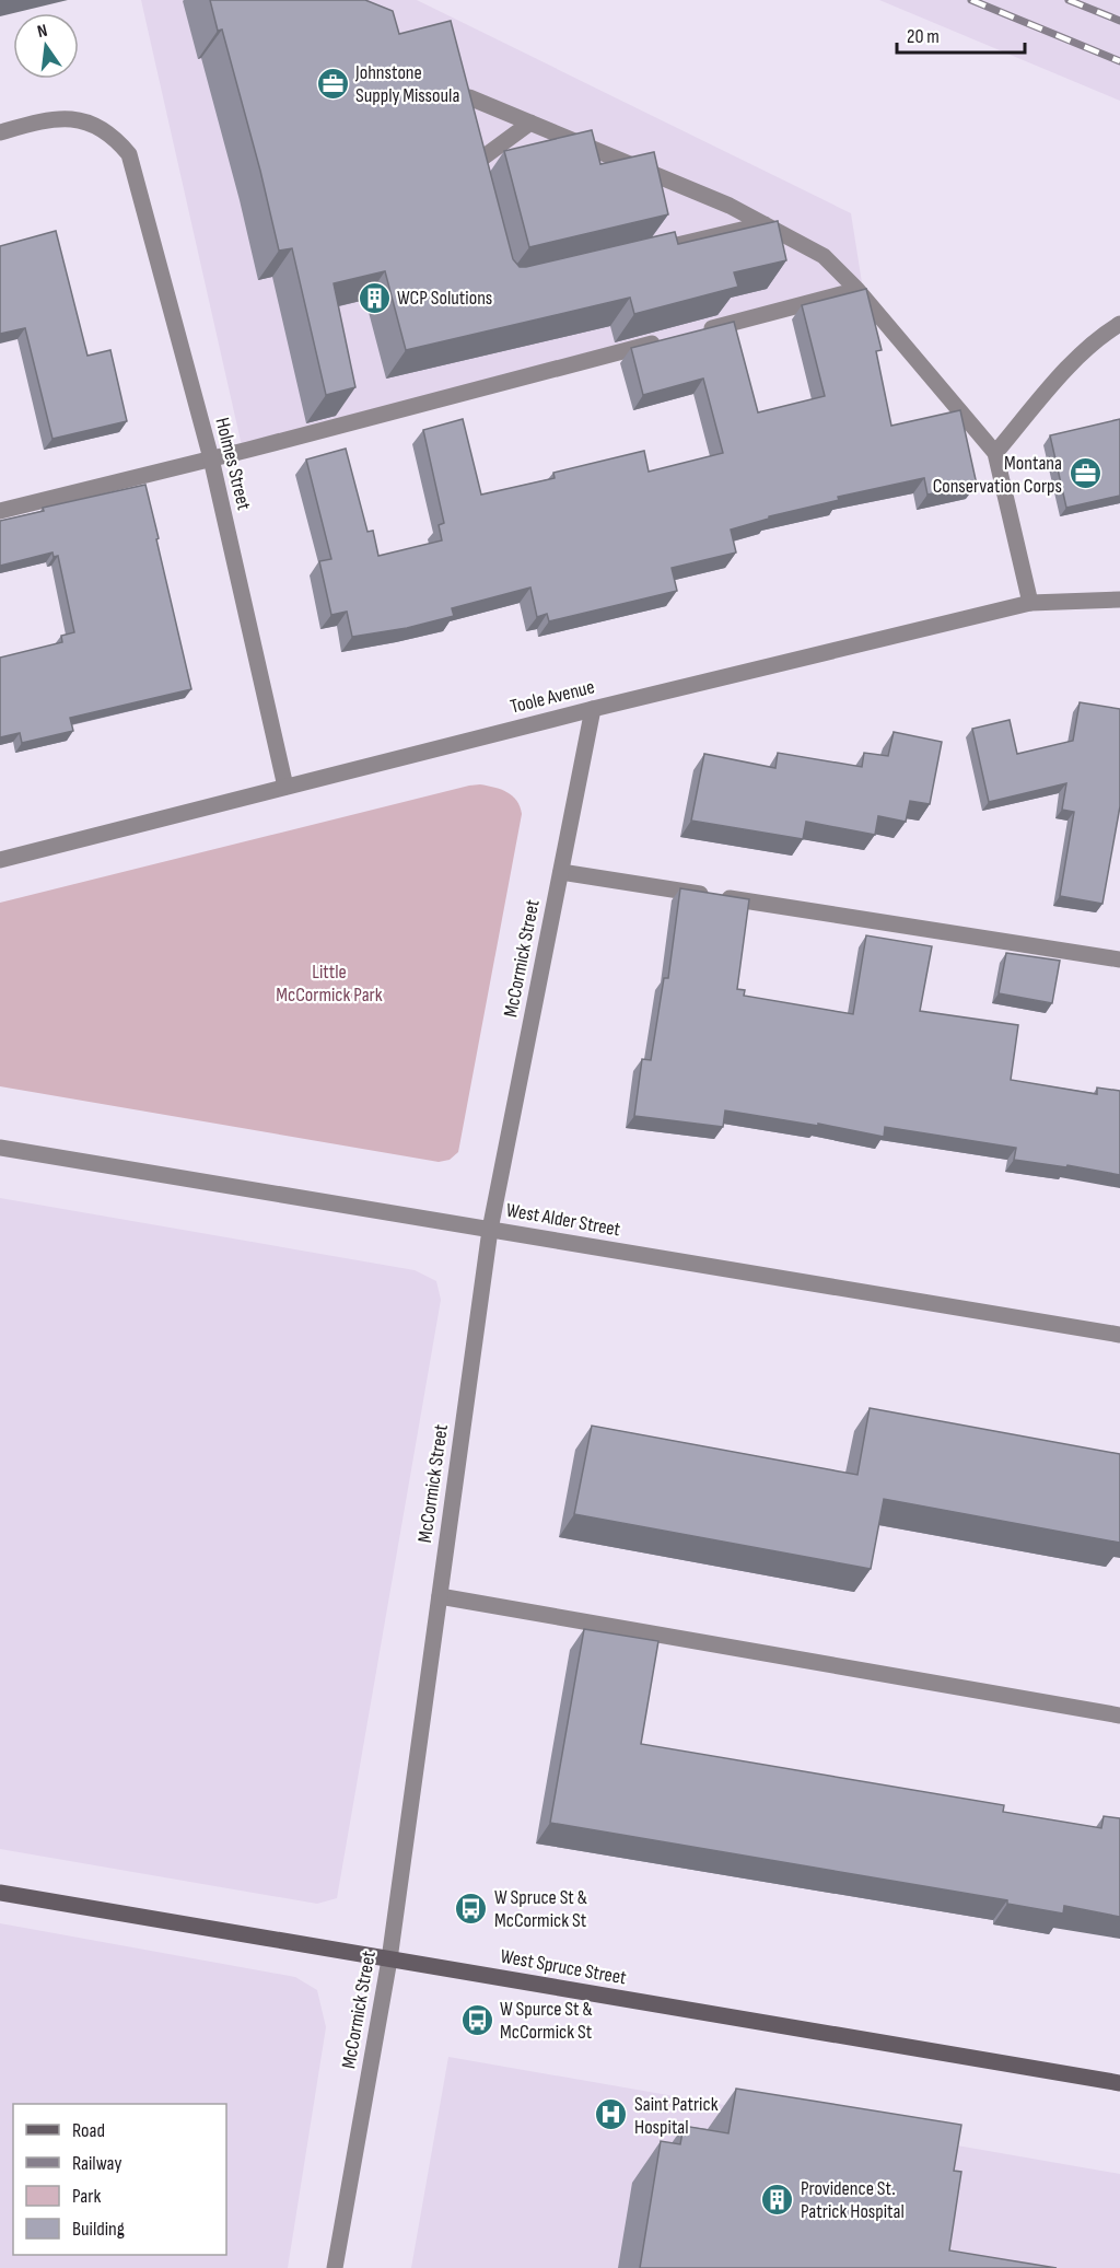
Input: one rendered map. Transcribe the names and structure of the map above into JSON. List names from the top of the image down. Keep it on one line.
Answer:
{"streets":{"main road":["West Spruce Street"],"street":["Holmes Street","Toole Avenue","McCormick Street","West Alder Street"]},"crossings":[["Holmes Street","Toole Avenue"],["Toole Avenue","McCormick Street"],["McCormick Street","West Alder Street"],["McCormick Street","West Spruce Street"]],"parks":["Little McCormick Park"],"places":{"office":["Johnstone Supply Missoula","Montana Conservation Corps"],"building":["WCP Solutions","Providence St. Patrick Hospital"],"bus stop":["W Spruce St & McCormick St","W Spurce St & McCormick St"],"hospital":["Saint Patrick Hospital"]},"legend":["Road","Railway","Park","Building"],"scale_bar":"20 m","north":"top"}
